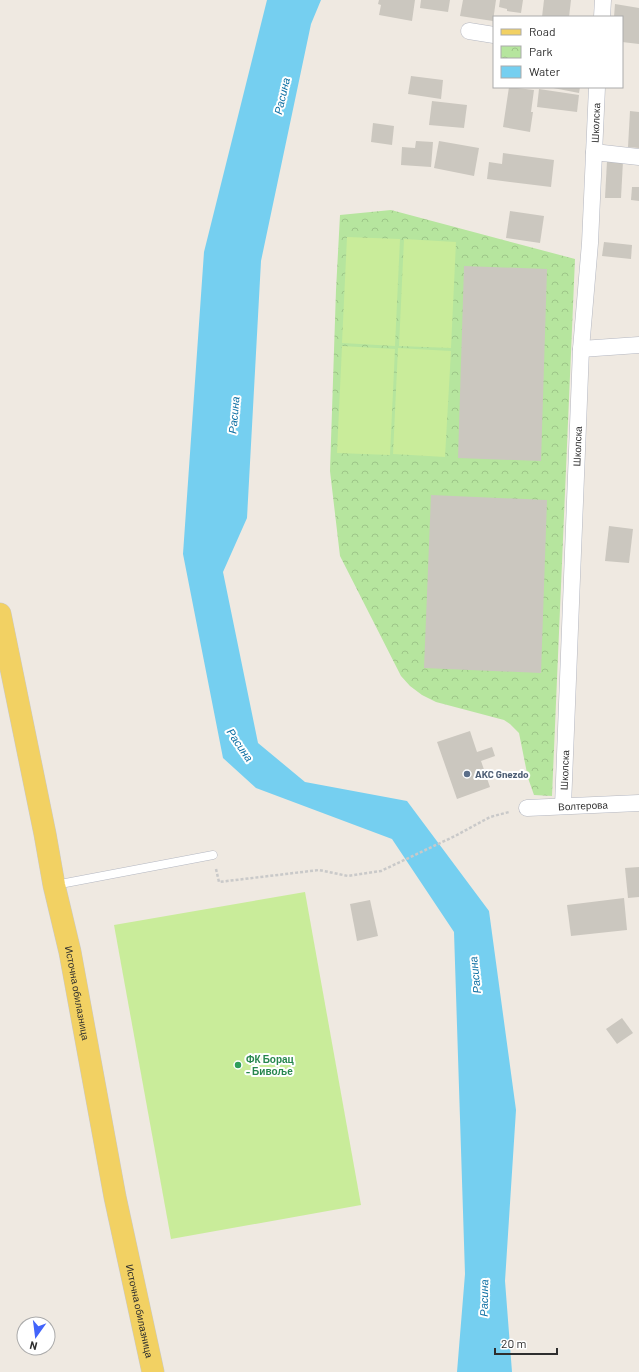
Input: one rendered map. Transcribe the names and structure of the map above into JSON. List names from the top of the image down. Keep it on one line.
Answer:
{"streets":{"main road":["Источна обилазница"],"street":["Школска","Волтерова"]},"crossings":[["Школска","Волтерова"]],"water":["Расина"],"places":["AKC Gnezdo","ФК Борац - Бивоље"],"legend":["Road","Park","Water"],"scale_bar":"20 m","north":"bottom"}
